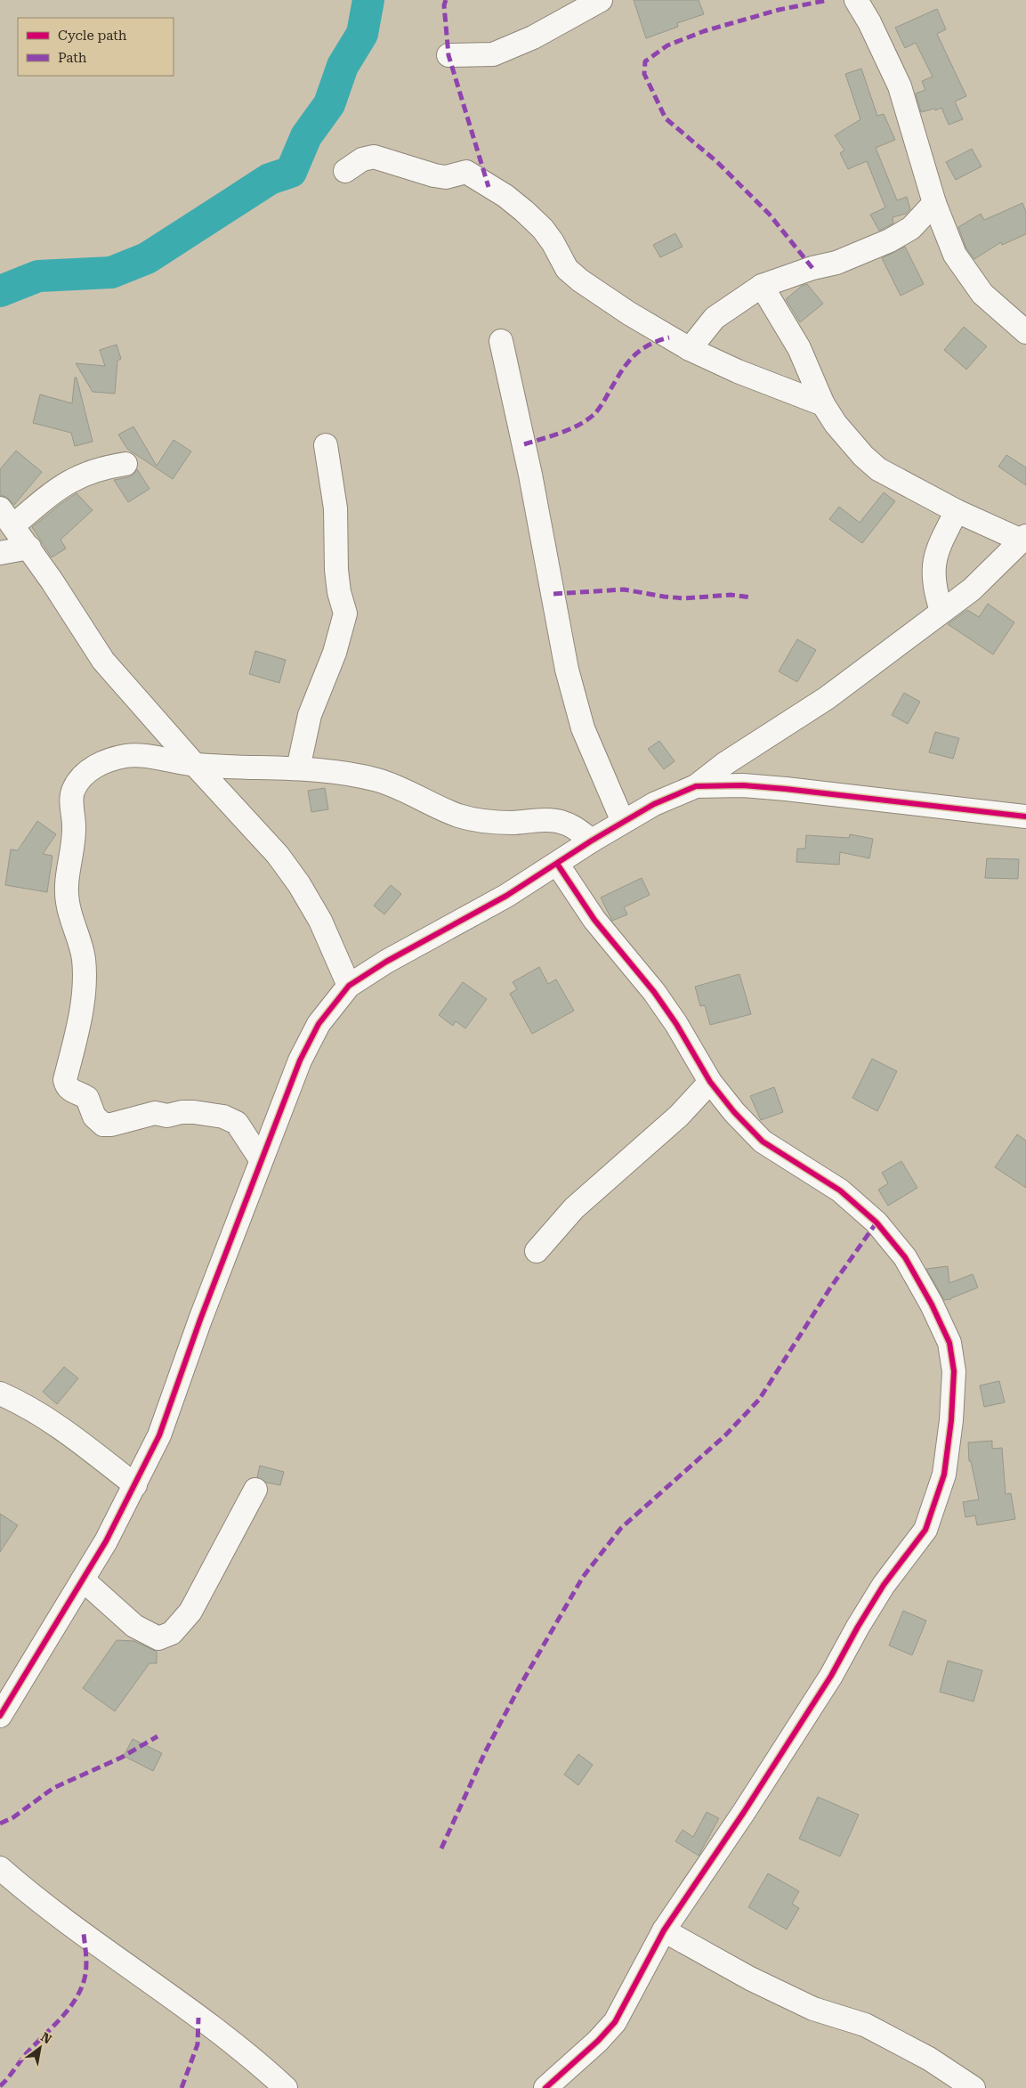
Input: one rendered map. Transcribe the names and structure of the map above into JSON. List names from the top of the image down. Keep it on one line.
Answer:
{"legend":["Cycle path","Path"],"north":"top right"}
